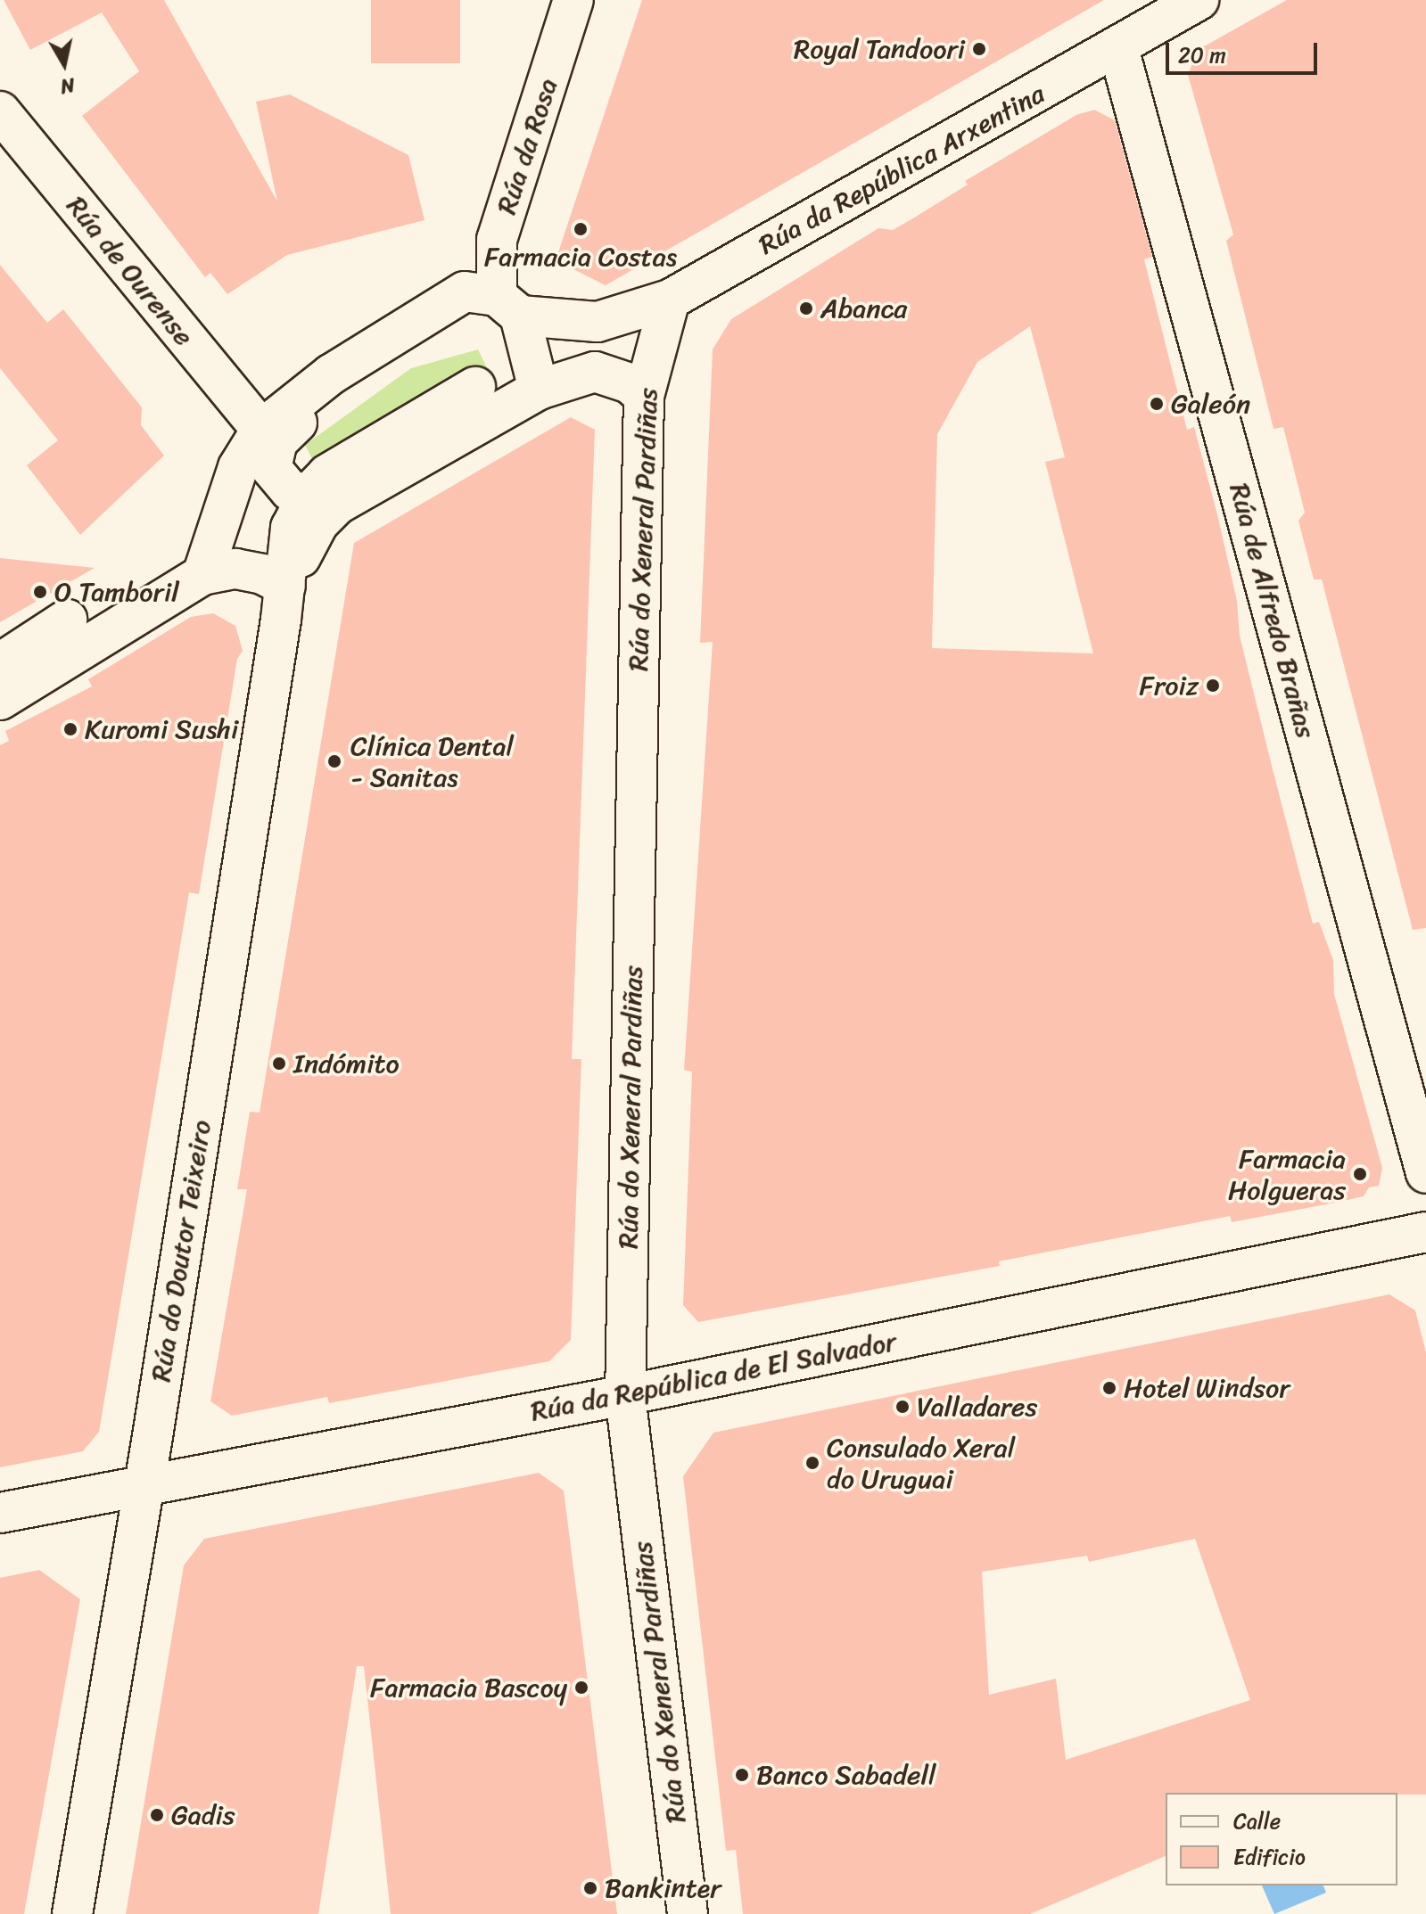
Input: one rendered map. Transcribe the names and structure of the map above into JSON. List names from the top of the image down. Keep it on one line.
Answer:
{"streets":{"street":["Rúa da Rosa","Rúa da República Arxentina","Rúa de Ourense","Rúa do Xeneral Pardiñas","Rúa de Alfredo Brañas","Rúa do Doutor Teixeiro","Rúa da República de El Salvador"]},"crossings":[["Rúa da Rosa","Rúa da República Arxentina"],["Rúa da República Arxentina","Rúa do Xeneral Pardiñas"],["Rúa da República Arxentina","Rúa de Alfredo Brañas"],["Rúa do Xeneral Pardiñas","Rúa da República de El Salvador"],["Rúa do Doutor Teixeiro","Rúa da República de El Salvador"]],"places":["Royal Tandoori","Farmacia Costas","Abanca","Galeón","O Tamboril","Froiz","Kuromi Sushi","Clínica Dental - Sanitas","Indómito","Farmacia Holgueras","Hotel Windsor","Valladares","Consulado Xeral do Uruguai","Farmacia Bascoy","Banco Sabadell","Gadis","Bankinter"],"legend":["Calle","Edificio"],"scale_bar":"20 m","north":"bottom"}
